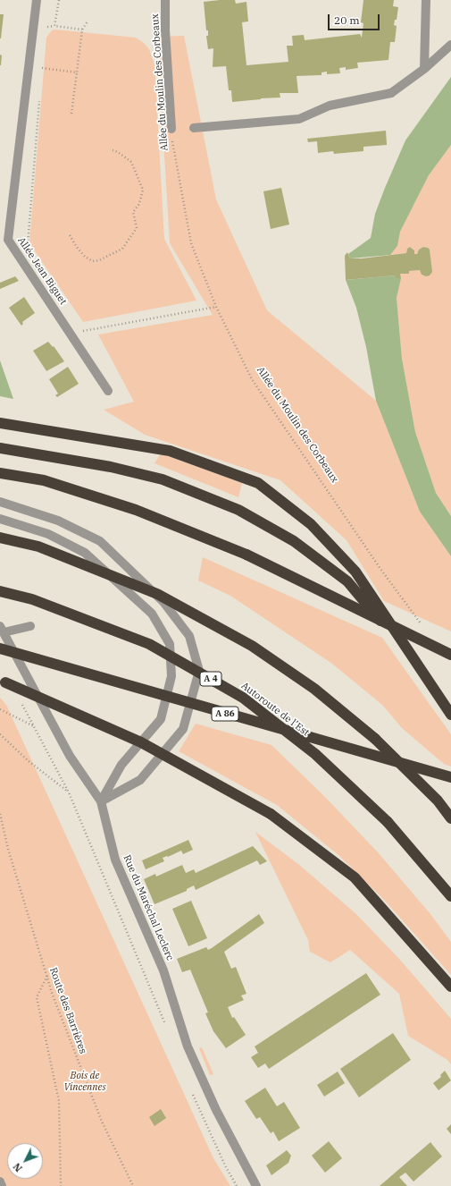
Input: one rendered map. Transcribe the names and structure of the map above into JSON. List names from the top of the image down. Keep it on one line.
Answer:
{"streets":{"highway":["A 4","Autoroute de l’Est","A 86"],"street":["Allée du Moulin des Corbeaux","Allée Jean Biguet","Rue du Maréchal Leclerc"],"path":["Route des Barrières"]},"parks":["Bois de Vincennes"],"scale_bar":"20 m","north":"bottom left"}
